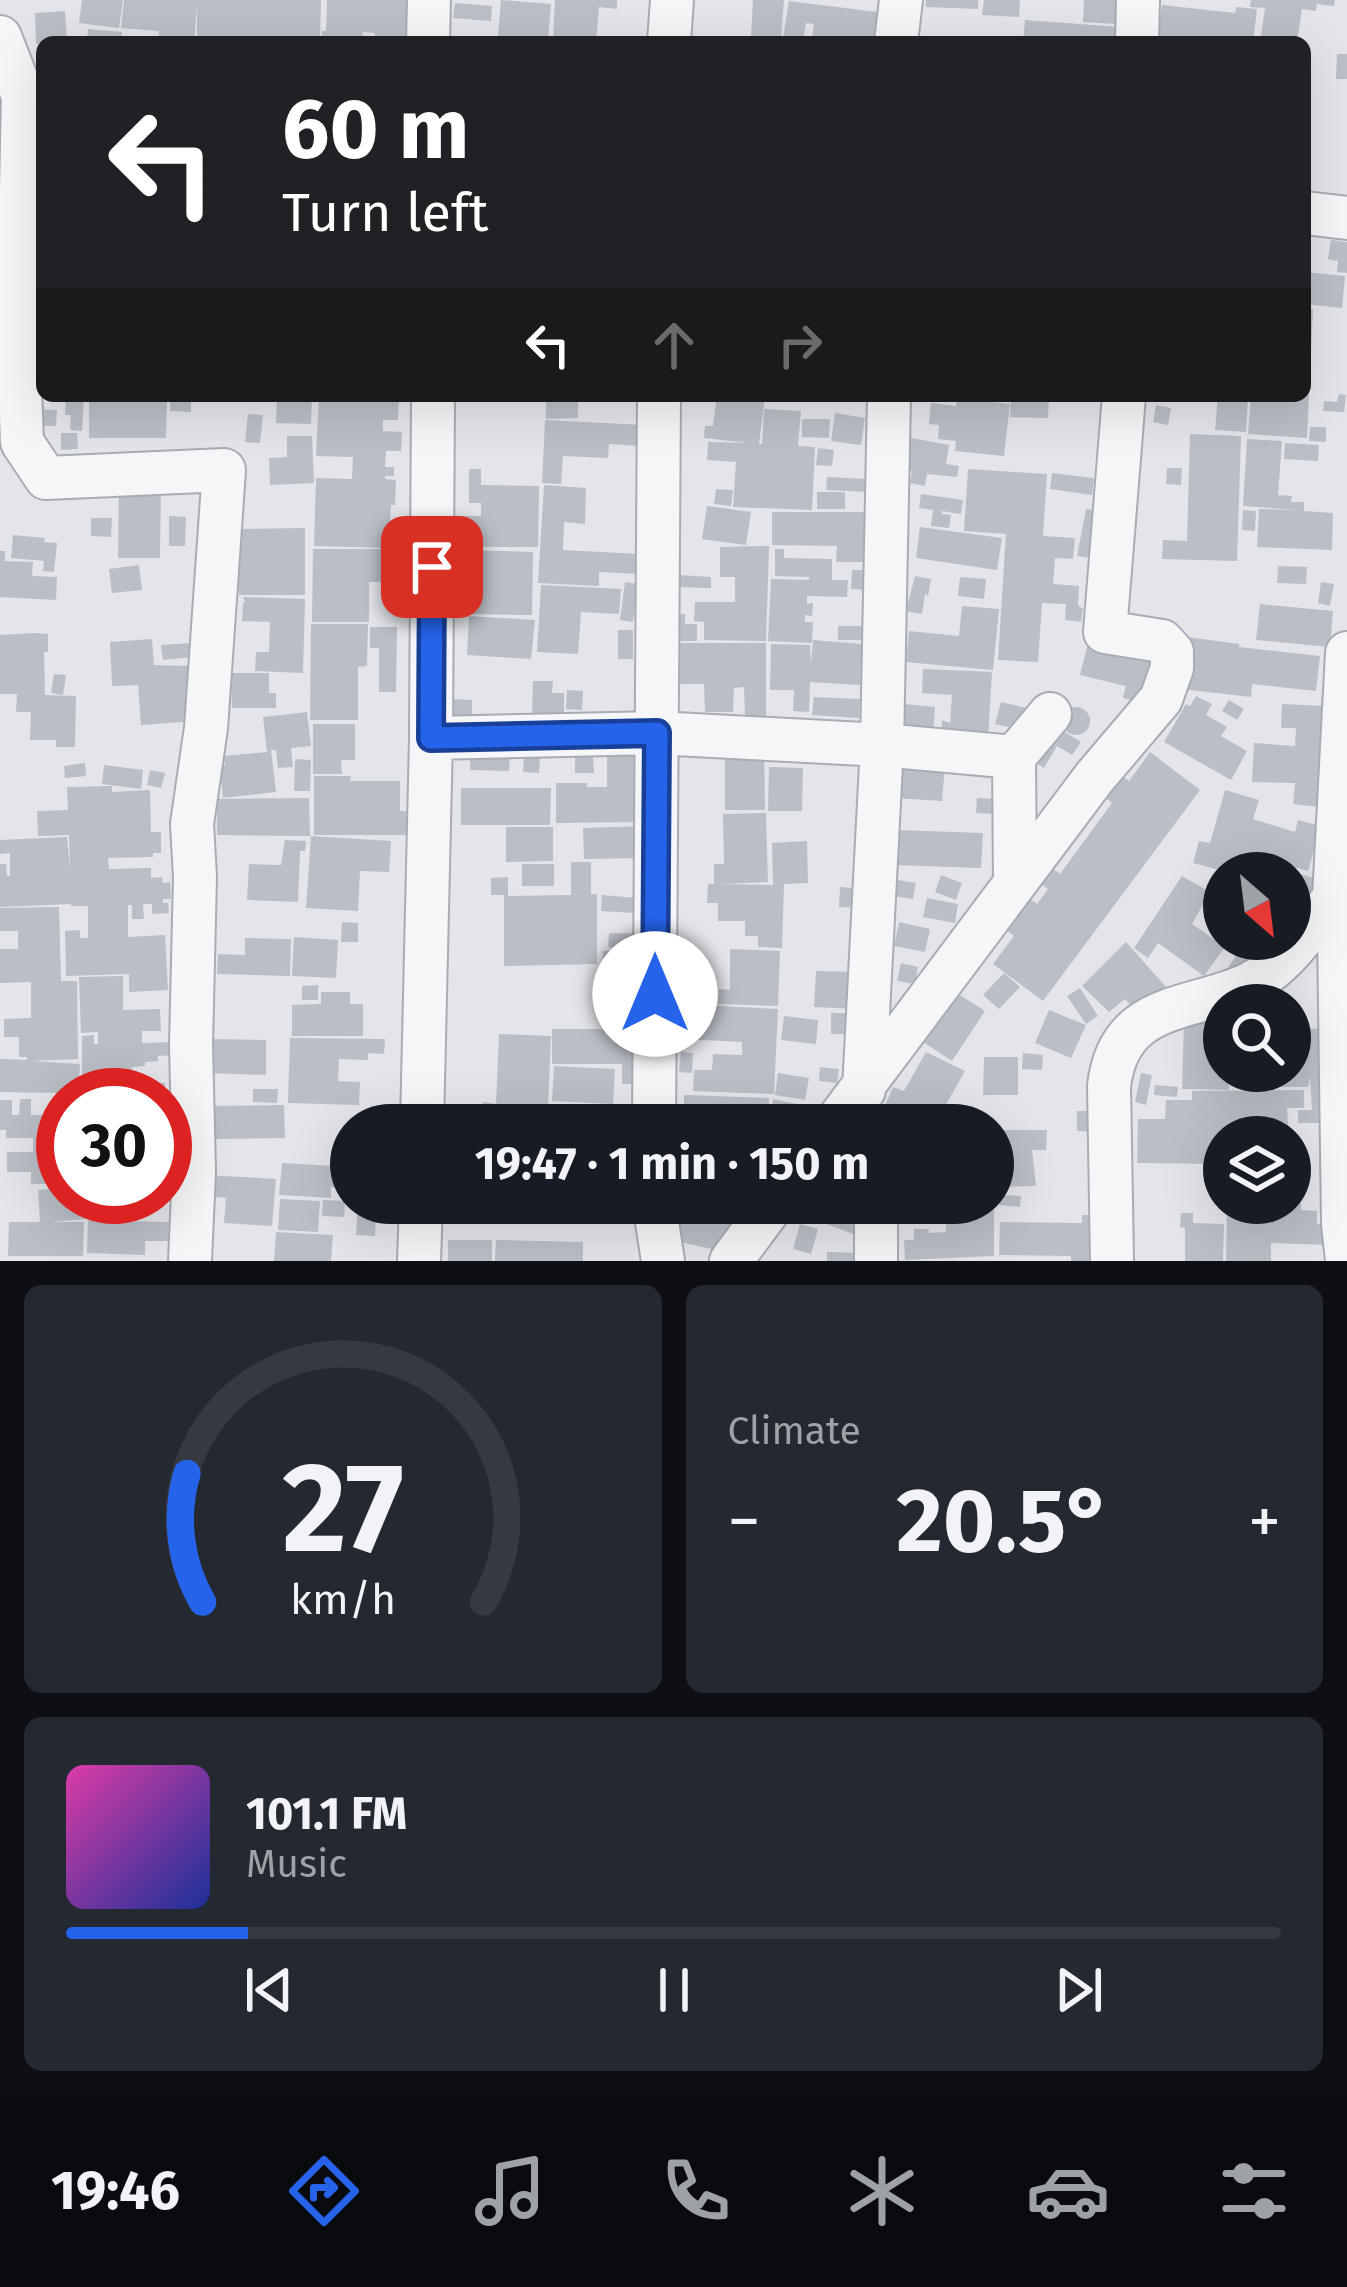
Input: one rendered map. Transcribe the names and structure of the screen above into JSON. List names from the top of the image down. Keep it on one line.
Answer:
{"north":"bottom right","page":{"turn":["60 m","Turn left"],"limit":"30","trip":"19:47 · 1 min · 150 m","tile":"Climate","heat":["−","20.5°","+"],"song":["101.1 FM","Music"],"tabs":"19:46","gauge":["27","km/h"]}}
